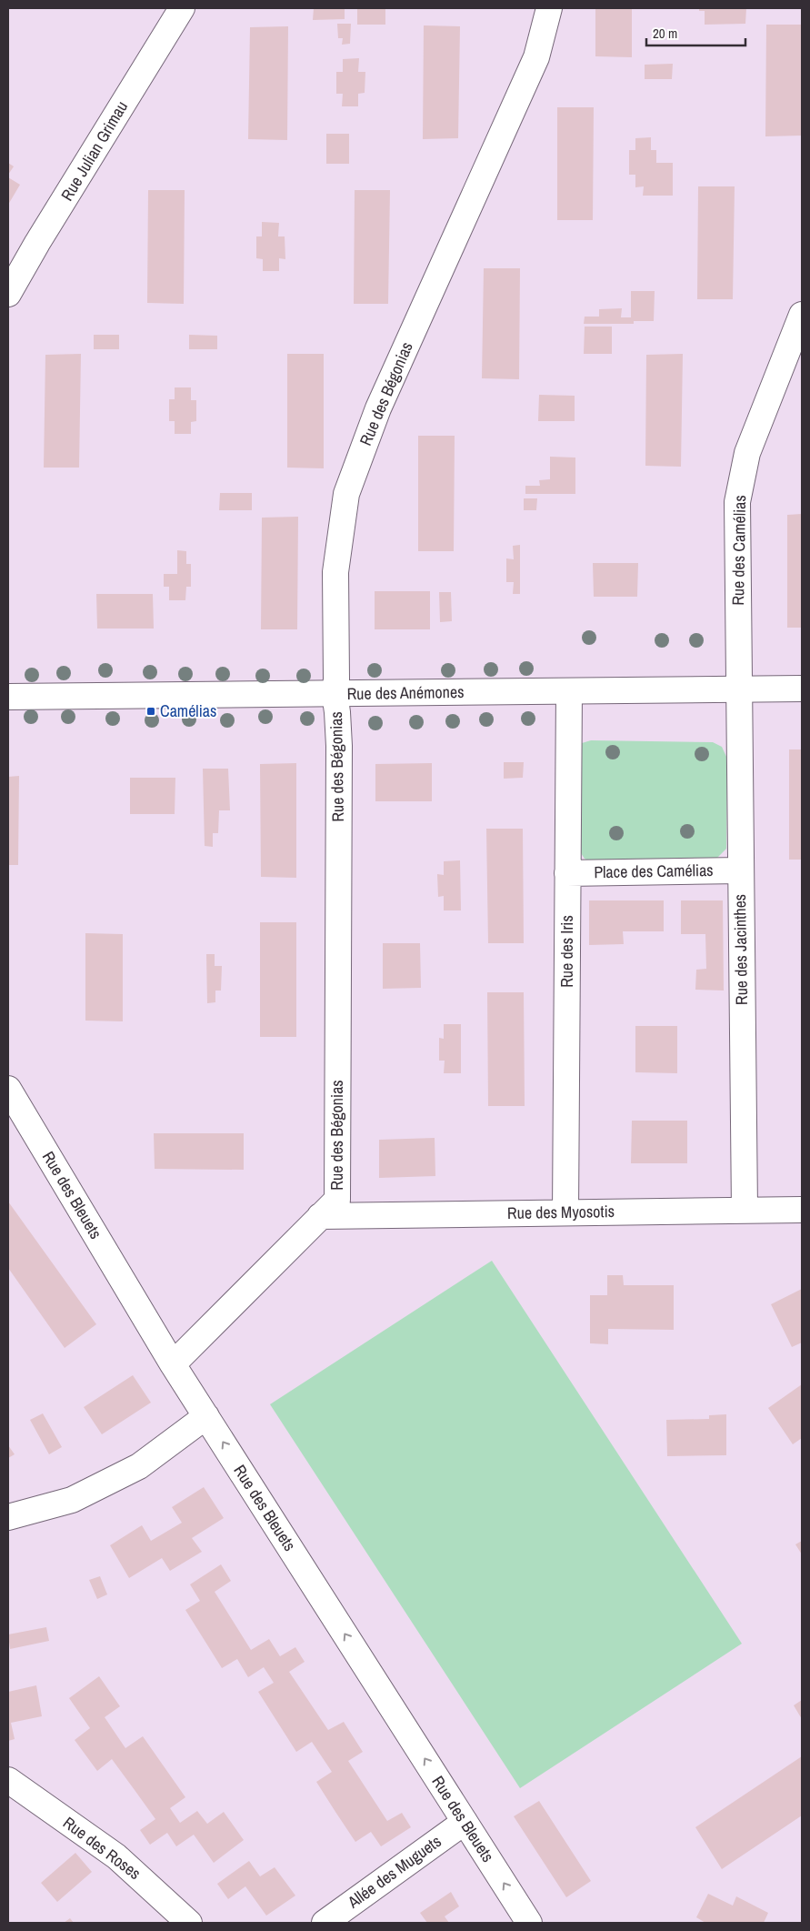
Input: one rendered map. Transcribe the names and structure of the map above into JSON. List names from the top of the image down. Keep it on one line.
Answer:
{"streets":{"street":["Rue Julian Grimau","Rue des Bégonias","Rue des Camélias","Rue des Anémones","Place des Camélias","Rue des Jacinthes","Rue des Iris","Rue des Bleuets","Rue des Myosotis","Rue des Roses","Allée des Muguets"]},"crossings":[["Rue des Bégonias","Rue des Anémones"],["Rue des Bégonias","Rue des Bleuets"],["Rue des Bégonias","Rue des Myosotis"],["Rue des Camélias","Rue des Anémones"],["Rue des Camélias","Rue des Jacinthes"],["Rue des Anémones","Rue des Jacinthes"],["Rue des Anémones","Rue des Iris"],["Place des Camélias","Rue des Jacinthes"],["Place des Camélias","Rue des Iris"],["Rue des Jacinthes","Rue des Myosotis"],["Rue des Iris","Rue des Myosotis"],["Rue des Bleuets","Allée des Muguets"]],"one_way":["Rue des Bleuets"],"places":{"transit":["Camélias"]},"scale_bar":"20 m"}
